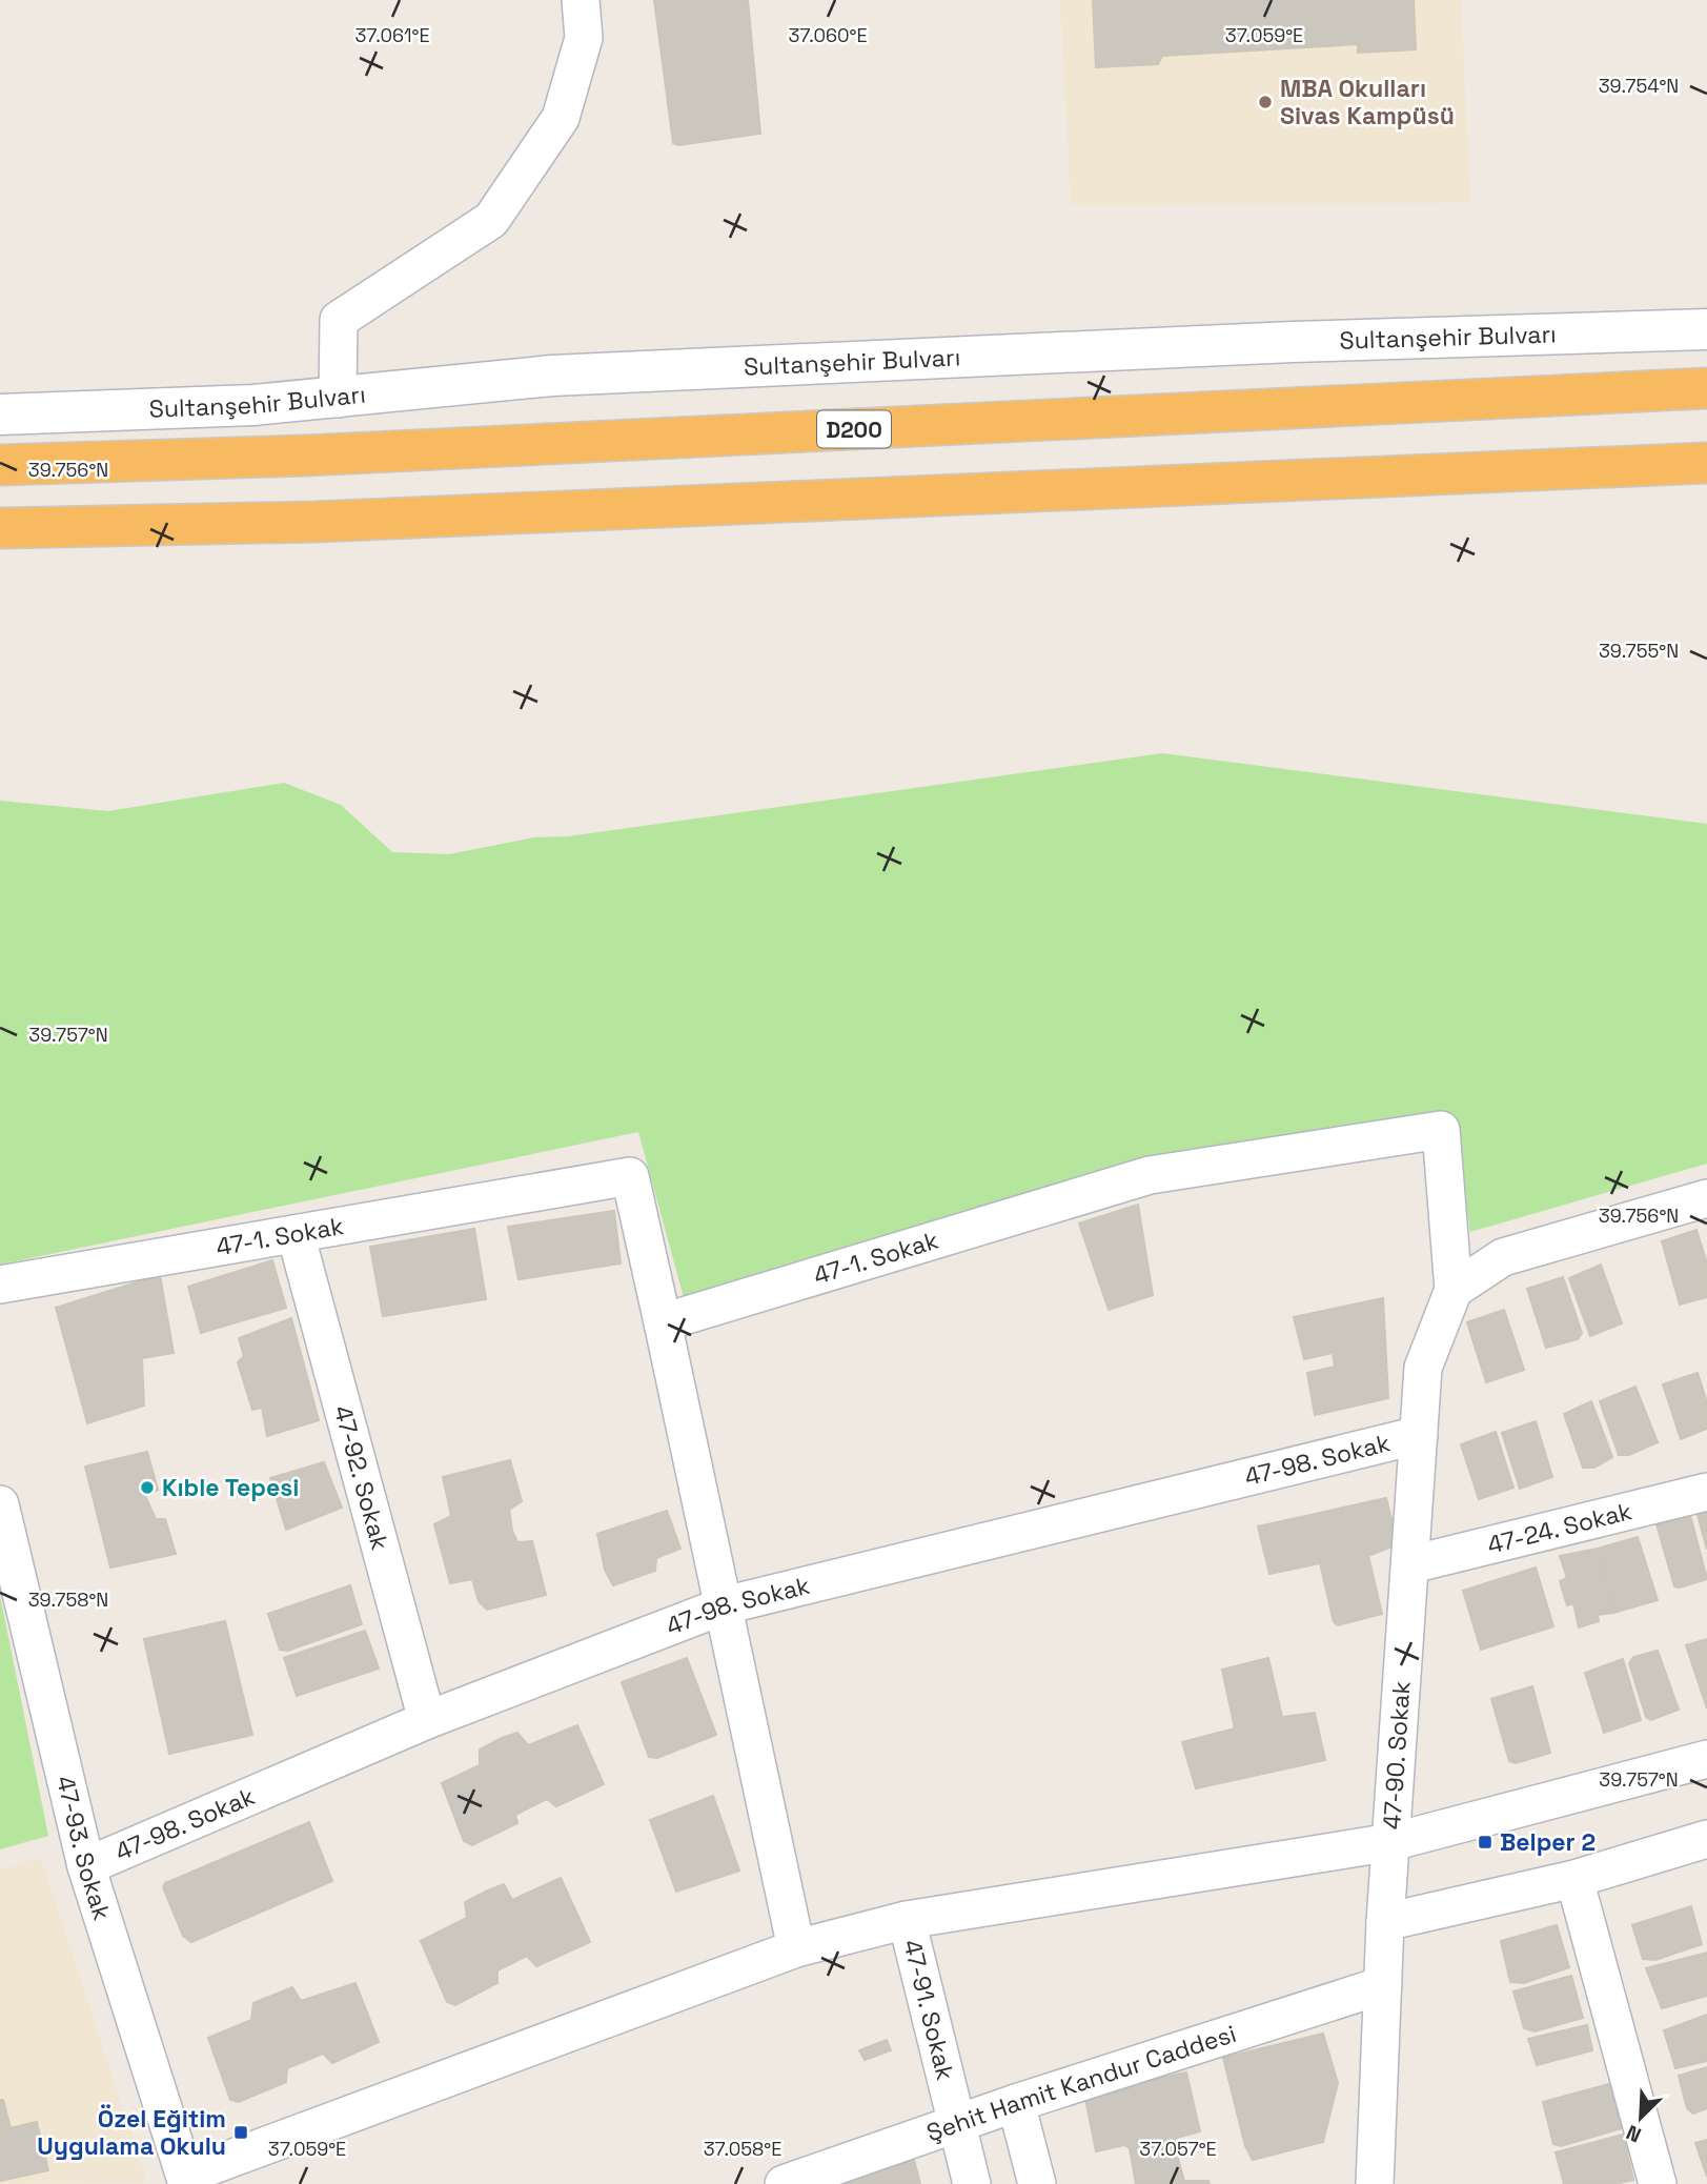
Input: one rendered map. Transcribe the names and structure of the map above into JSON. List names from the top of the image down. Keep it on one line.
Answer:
{"streets":{"highway":["D200"],"street":["Sultanşehir Bulvarı","47-1. Sokak","47-98. Sokak","47-92. Sokak","47-24. Sokak","47-90. Sokak","47-93. Sokak","47-91. Sokak","Şehit Hamit Kandur Caddesi"]},"crossings":[["47-1. Sokak","47-92. Sokak"],["47-1. Sokak","47-90. Sokak"],["47-98. Sokak","47-92. Sokak"],["47-98. Sokak","47-90. Sokak"],["47-98. Sokak","47-93. Sokak"],["47-24. Sokak","47-90. Sokak"],["47-90. Sokak","Şehit Hamit Kandur Caddesi"],["47-91. Sokak","Şehit Hamit Kandur Caddesi"]],"places":{"other":["MBA Okulları Sivas Kampüsü","Kıble Tepesi"],"transit":["Belper 2","Özel Eğitim Uygulama Okulu"]},"north":"bottom left","coordinates":["37.060°E","37.059°E","37.061°E","39.754°N","39.756°N","39.755°N","39.757°N","39.758°N","37.058°E","37.057°E"]}
